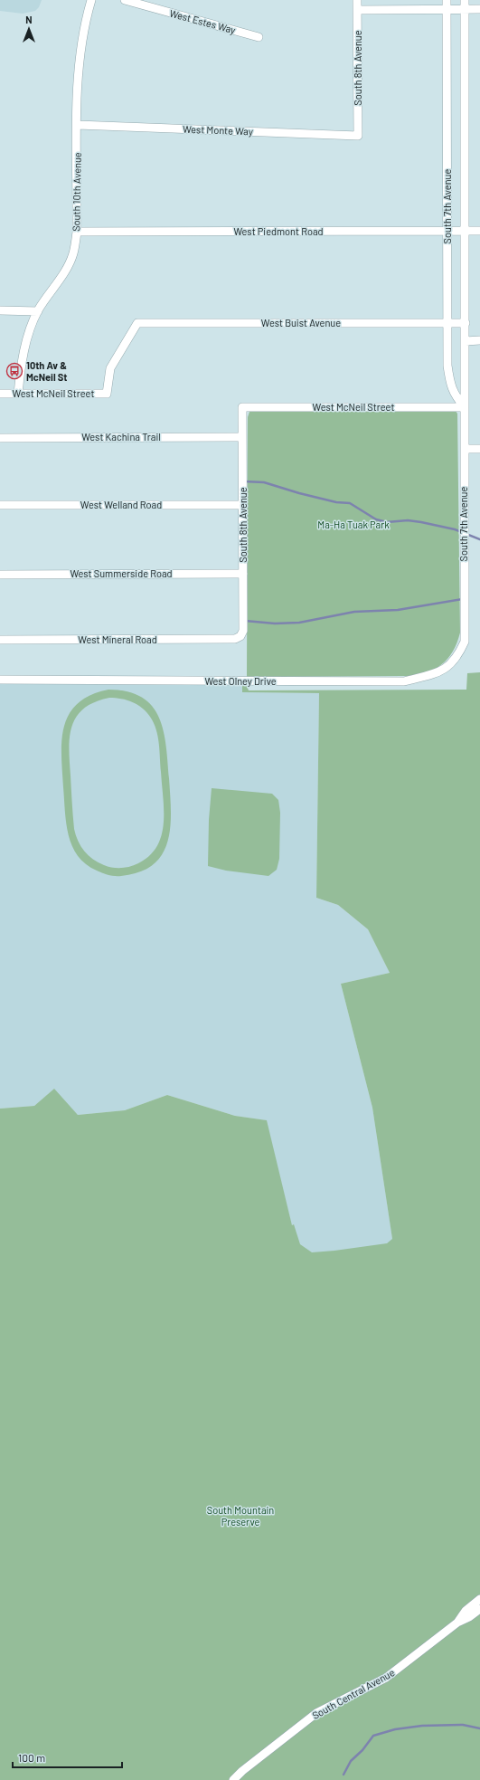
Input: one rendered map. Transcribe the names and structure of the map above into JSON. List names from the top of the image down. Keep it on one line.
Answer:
{"streets":{"street":["West Estes Way","South 8th Avenue","West Monte Way","South 10th Avenue","South 7th Avenue","West Piedmont Road","West Buist Avenue","West McNeil Street","West Kachina Trail","West Welland Road","West Summerside Road","West Mineral Road","West Olney Drive","South Central Avenue"]},"crossings":[["South 8th Avenue","West Monte Way"],["South 8th Avenue","West McNeil Street"],["South 8th Avenue","West Kachina Trail"],["South 8th Avenue","West Welland Road"],["South 8th Avenue","West Summerside Road"],["South 8th Avenue","West Mineral Road"],["West Monte Way","South 10th Avenue"],["South 10th Avenue","West Piedmont Road"],["South 10th Avenue","West McNeil Street"],["South 7th Avenue","West Piedmont Road"],["South 7th Avenue","West Buist Avenue"],["South 7th Avenue","West McNeil Street"],["South 7th Avenue","West Olney Drive"],["West Buist Avenue","West McNeil Street"]],"parks":["Ma-Ha Tuak Park","South Mountain Preserve"],"places":{"bus stop":["10th Av & McNeil St"]},"scale_bar":"100 m","north":"top"}
